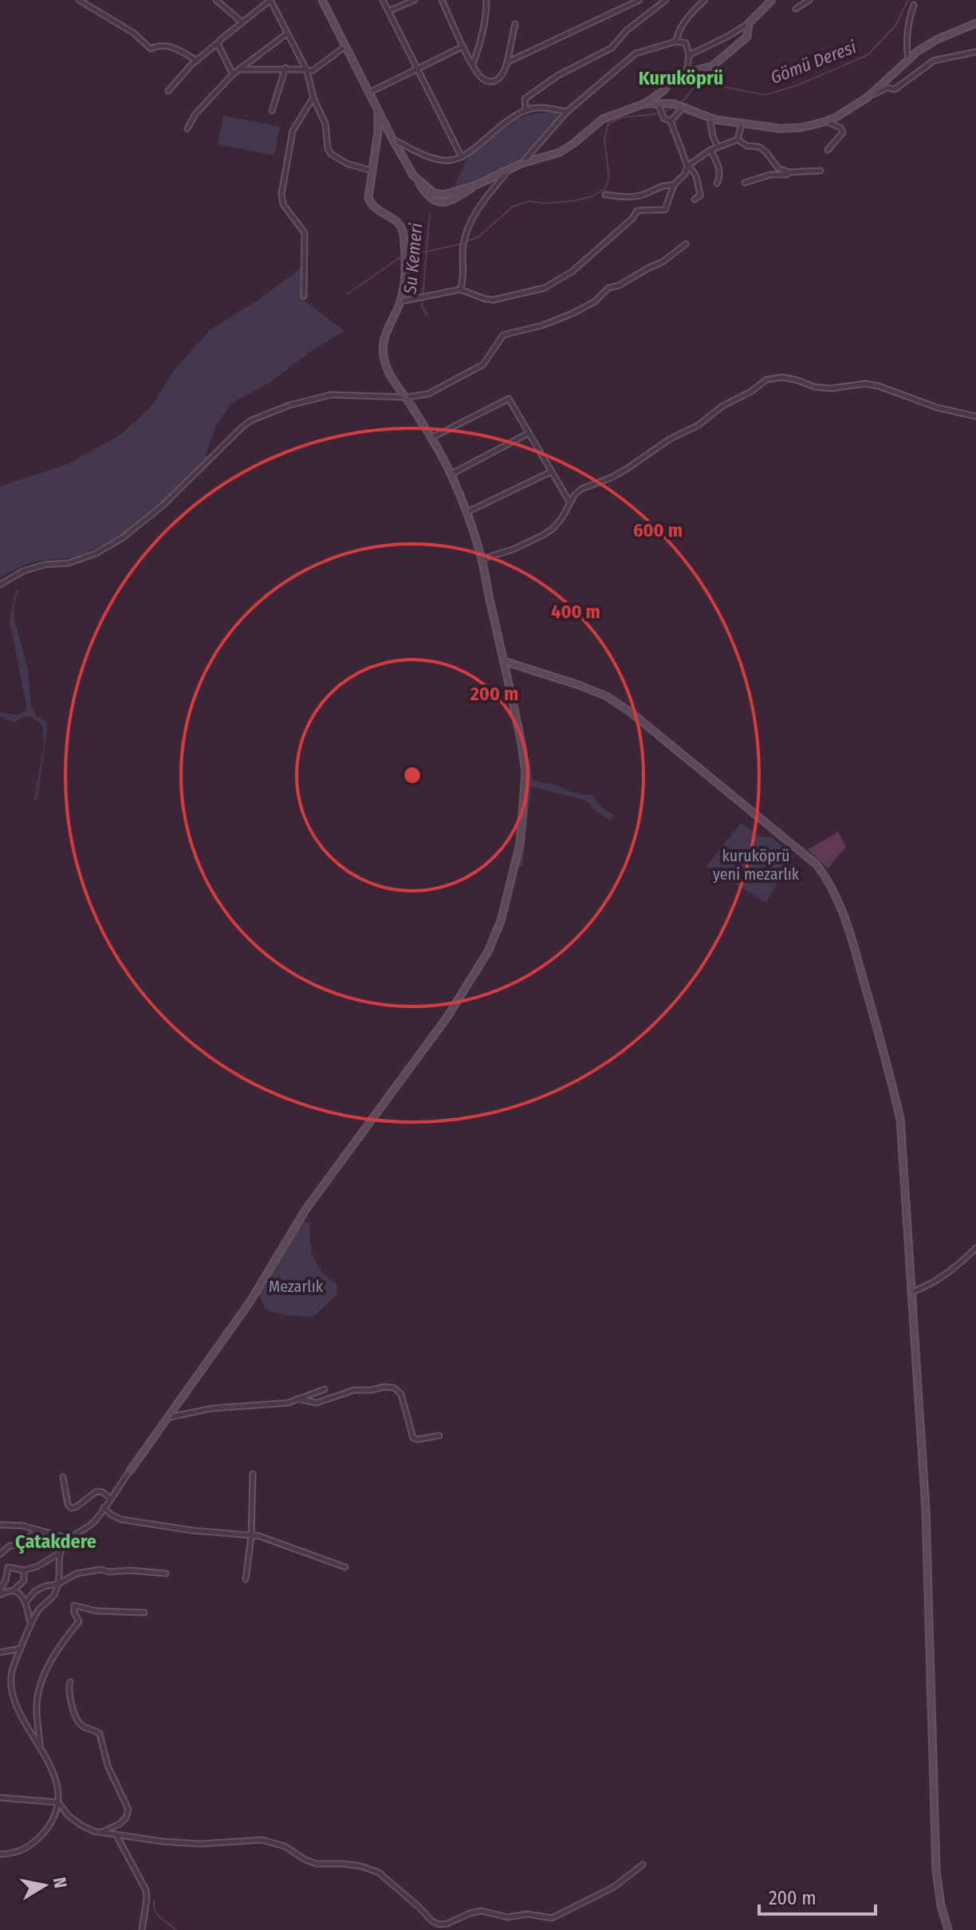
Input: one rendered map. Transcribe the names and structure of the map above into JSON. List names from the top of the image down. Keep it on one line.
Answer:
{"districts":["Kuruköprü","Çatakdere"],"water":["Gömü Deresi","Su Kemeri"],"parks":["kuruköprü yeni mezarlık","Mezarlık"],"scale_bar":"200 m","north":"right","rings":["600 m","400 m","200 m"]}
